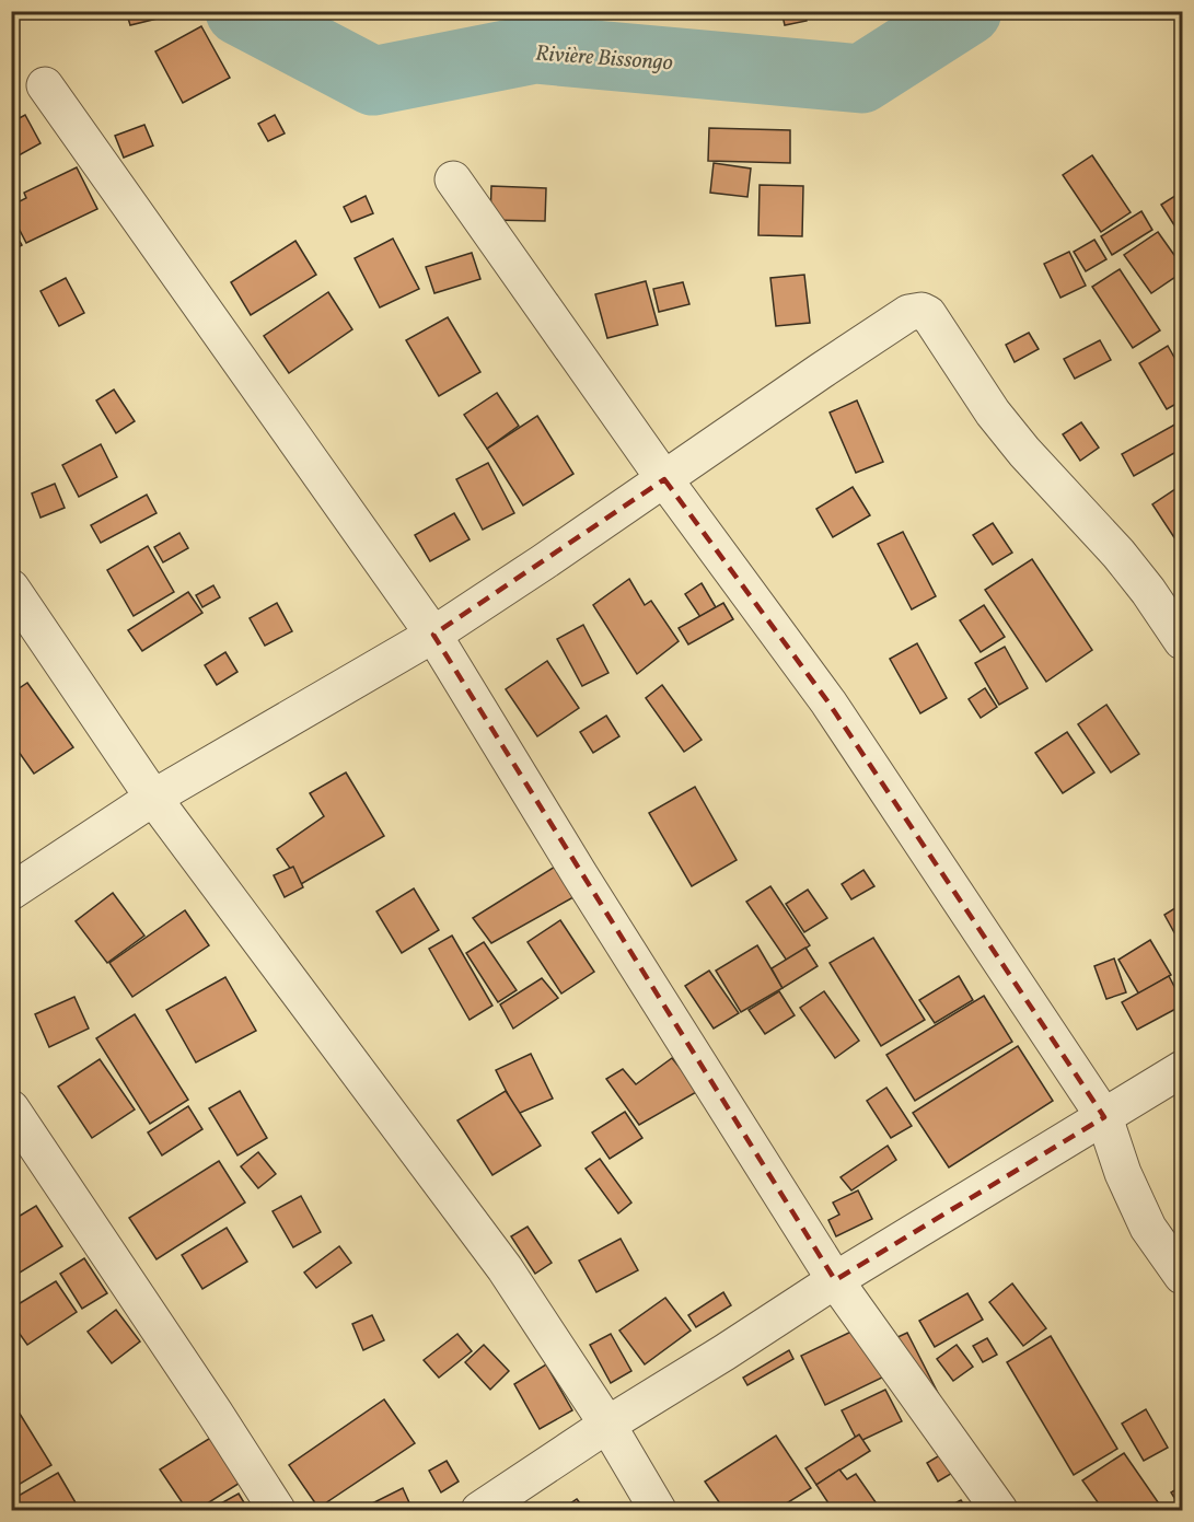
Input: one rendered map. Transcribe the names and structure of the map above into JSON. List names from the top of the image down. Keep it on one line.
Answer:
{"water":["Rivière Bissongo"]}
